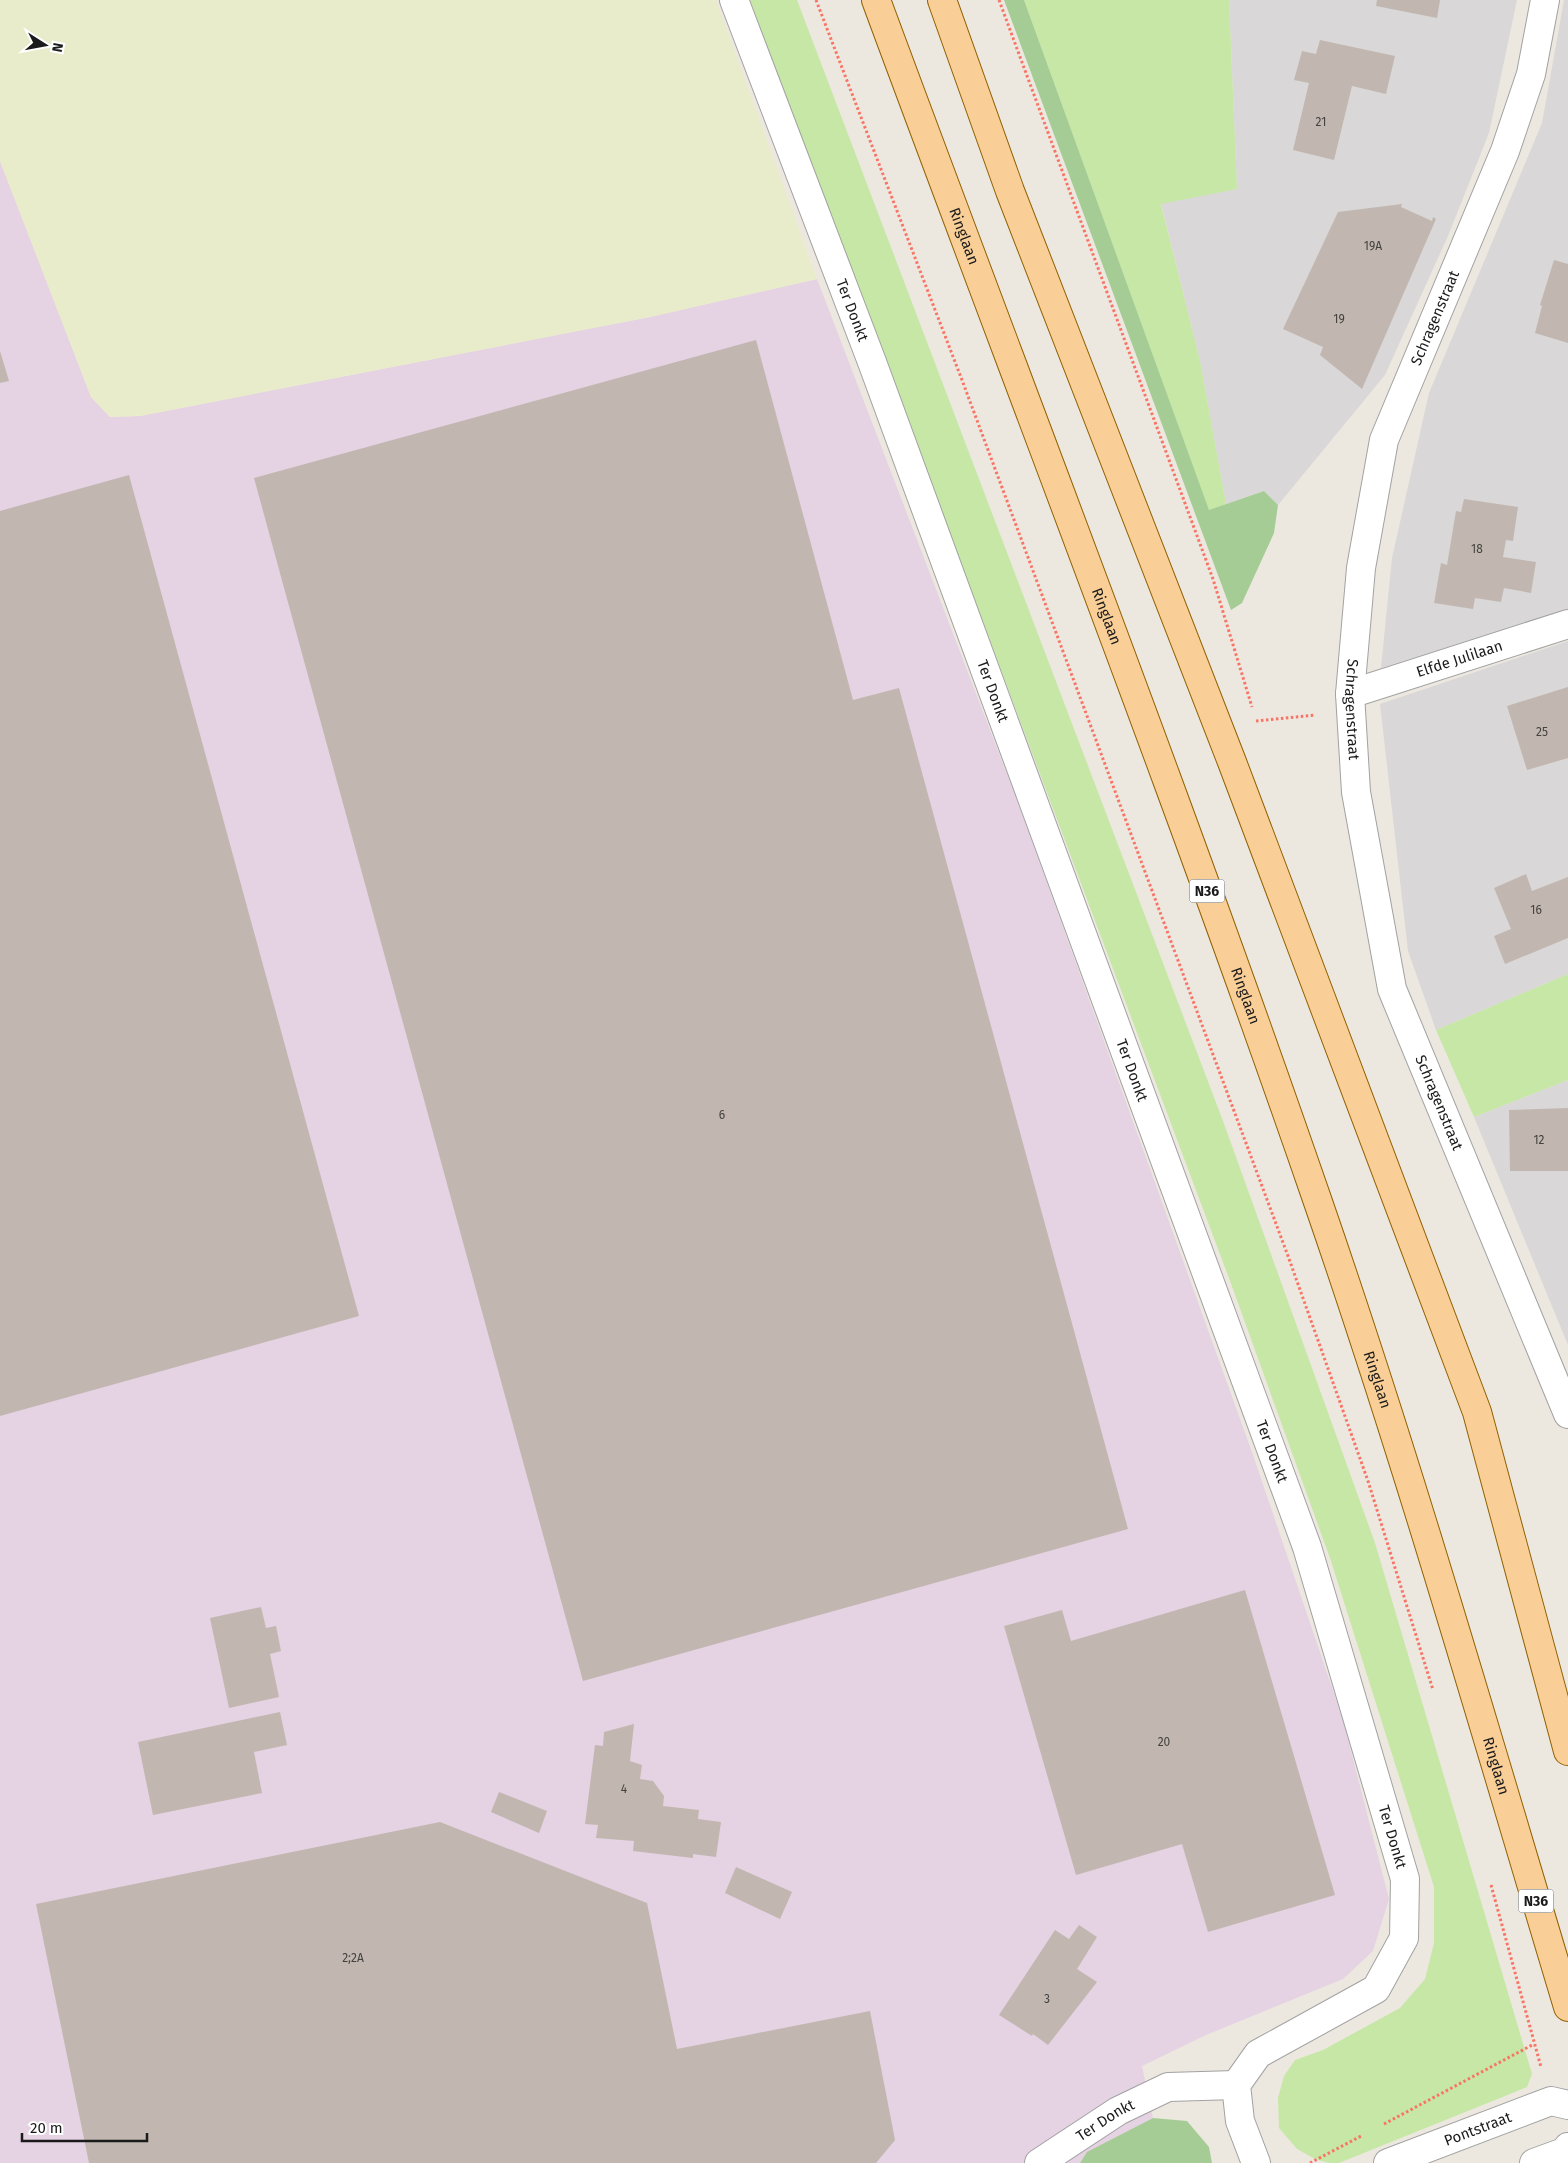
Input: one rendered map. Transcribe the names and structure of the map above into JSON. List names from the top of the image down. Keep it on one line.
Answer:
{"streets":{"main road":["Ringlaan","N36"],"street":["Ter Donkt","Schragenstraat","Elfde Julilaan","Pontstraat"]},"crossings":[["Schragenstraat","Elfde Julilaan"]],"house_numbers":["21","19A","19","18","25","16","6","12","20","4","2;2A","3"],"scale_bar":"20 m","north":"right"}
